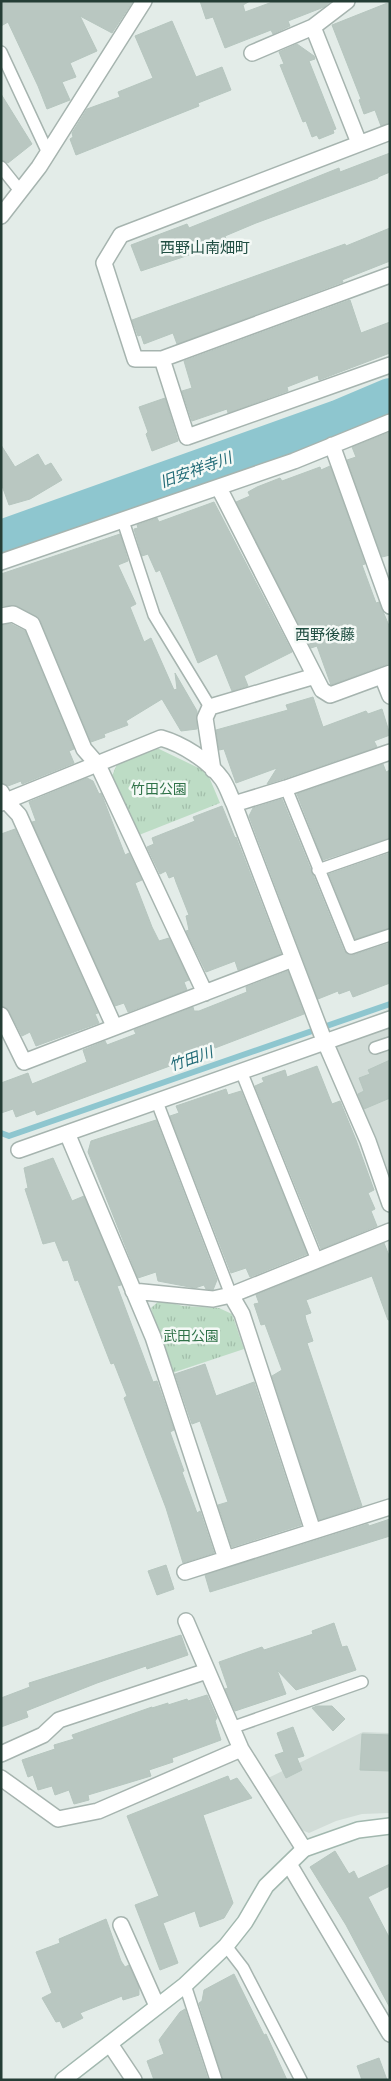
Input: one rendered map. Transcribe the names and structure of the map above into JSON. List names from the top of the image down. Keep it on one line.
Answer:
{"districts":["西野山南畑町","西野後藤"],"water":["旧安祥寺川","竹田川"],"parks":["竹田公園","武田公園"]}
